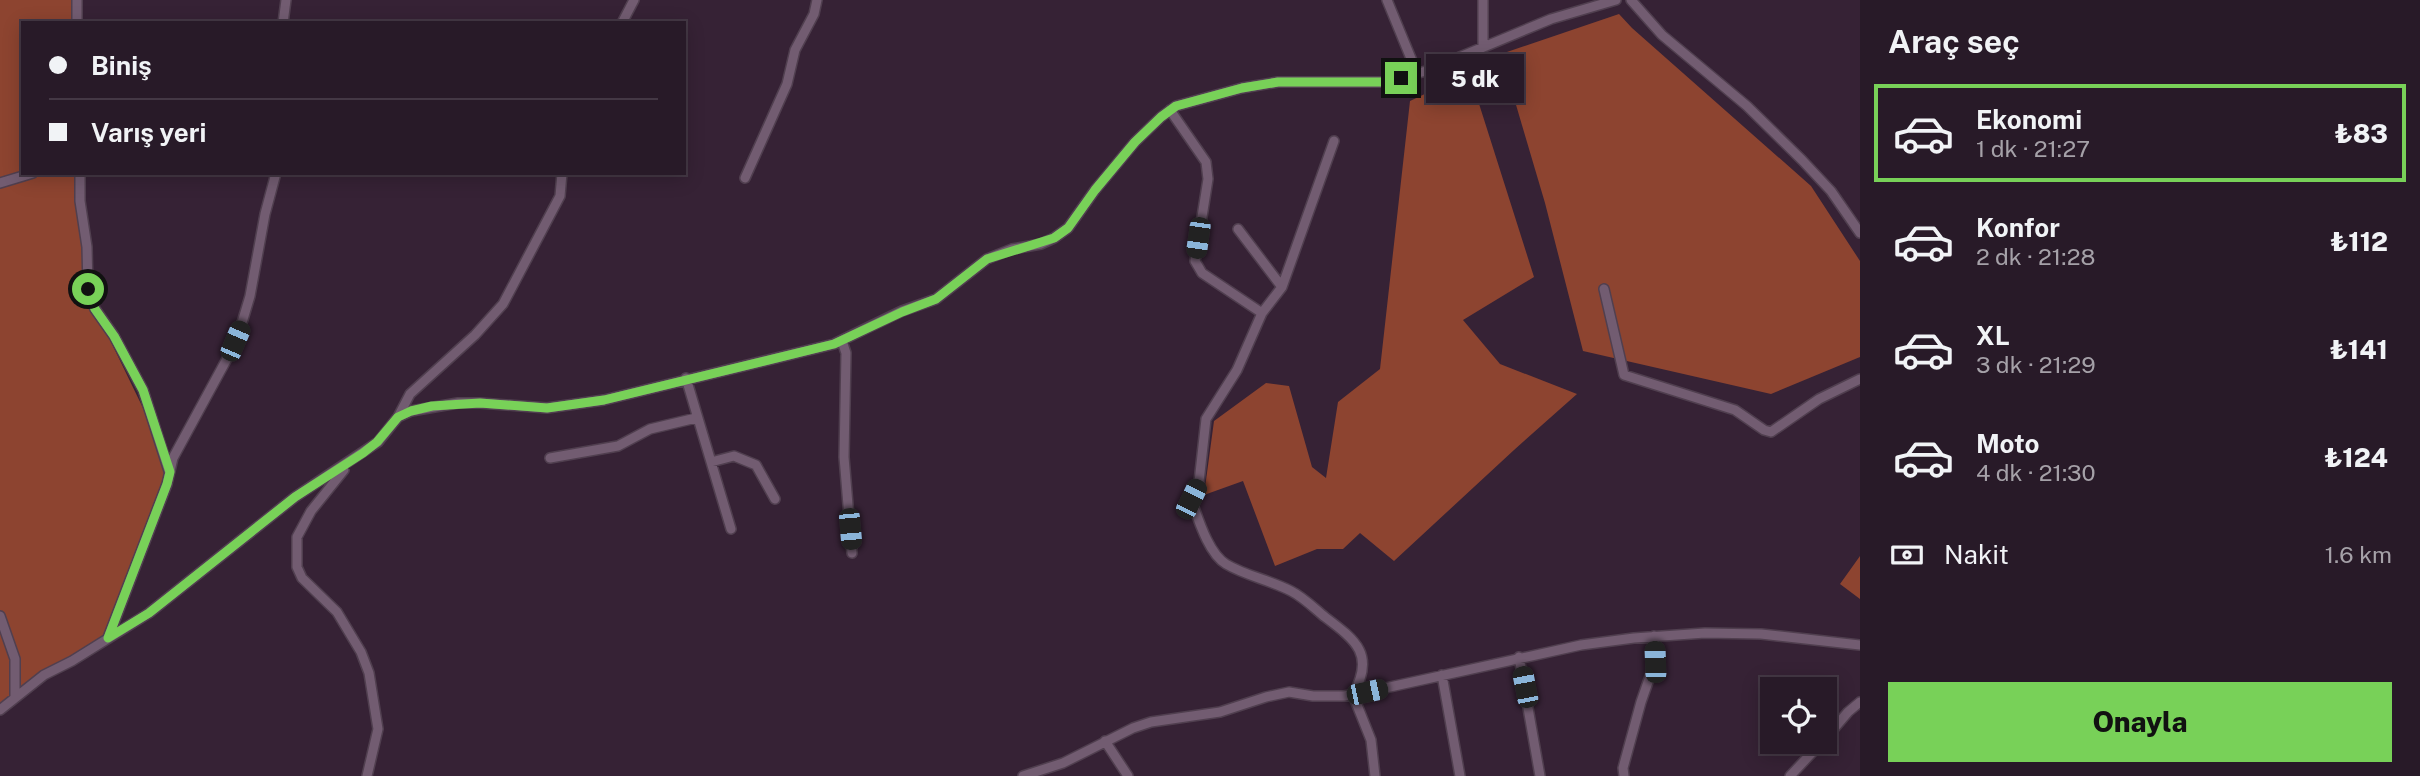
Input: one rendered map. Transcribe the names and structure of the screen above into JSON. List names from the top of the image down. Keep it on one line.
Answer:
{"page":{"heading":"Araç seç","banner":["Biniş","Varış yeri"],"bubble":"5 dk","list":[{"name":"Ekonomi","note":"1 dk · 21:27","value":"₺83"},{"name":"Konfor","note":"2 dk · 21:28","value":"₺112"},{"name":"XL","note":"3 dk · 21:29","value":"₺141"},{"name":"Moto","note":"4 dk · 21:30","value":"₺124"}],"pay":["Nakit","1.6 km"],"buttons":"Onayla"}}
